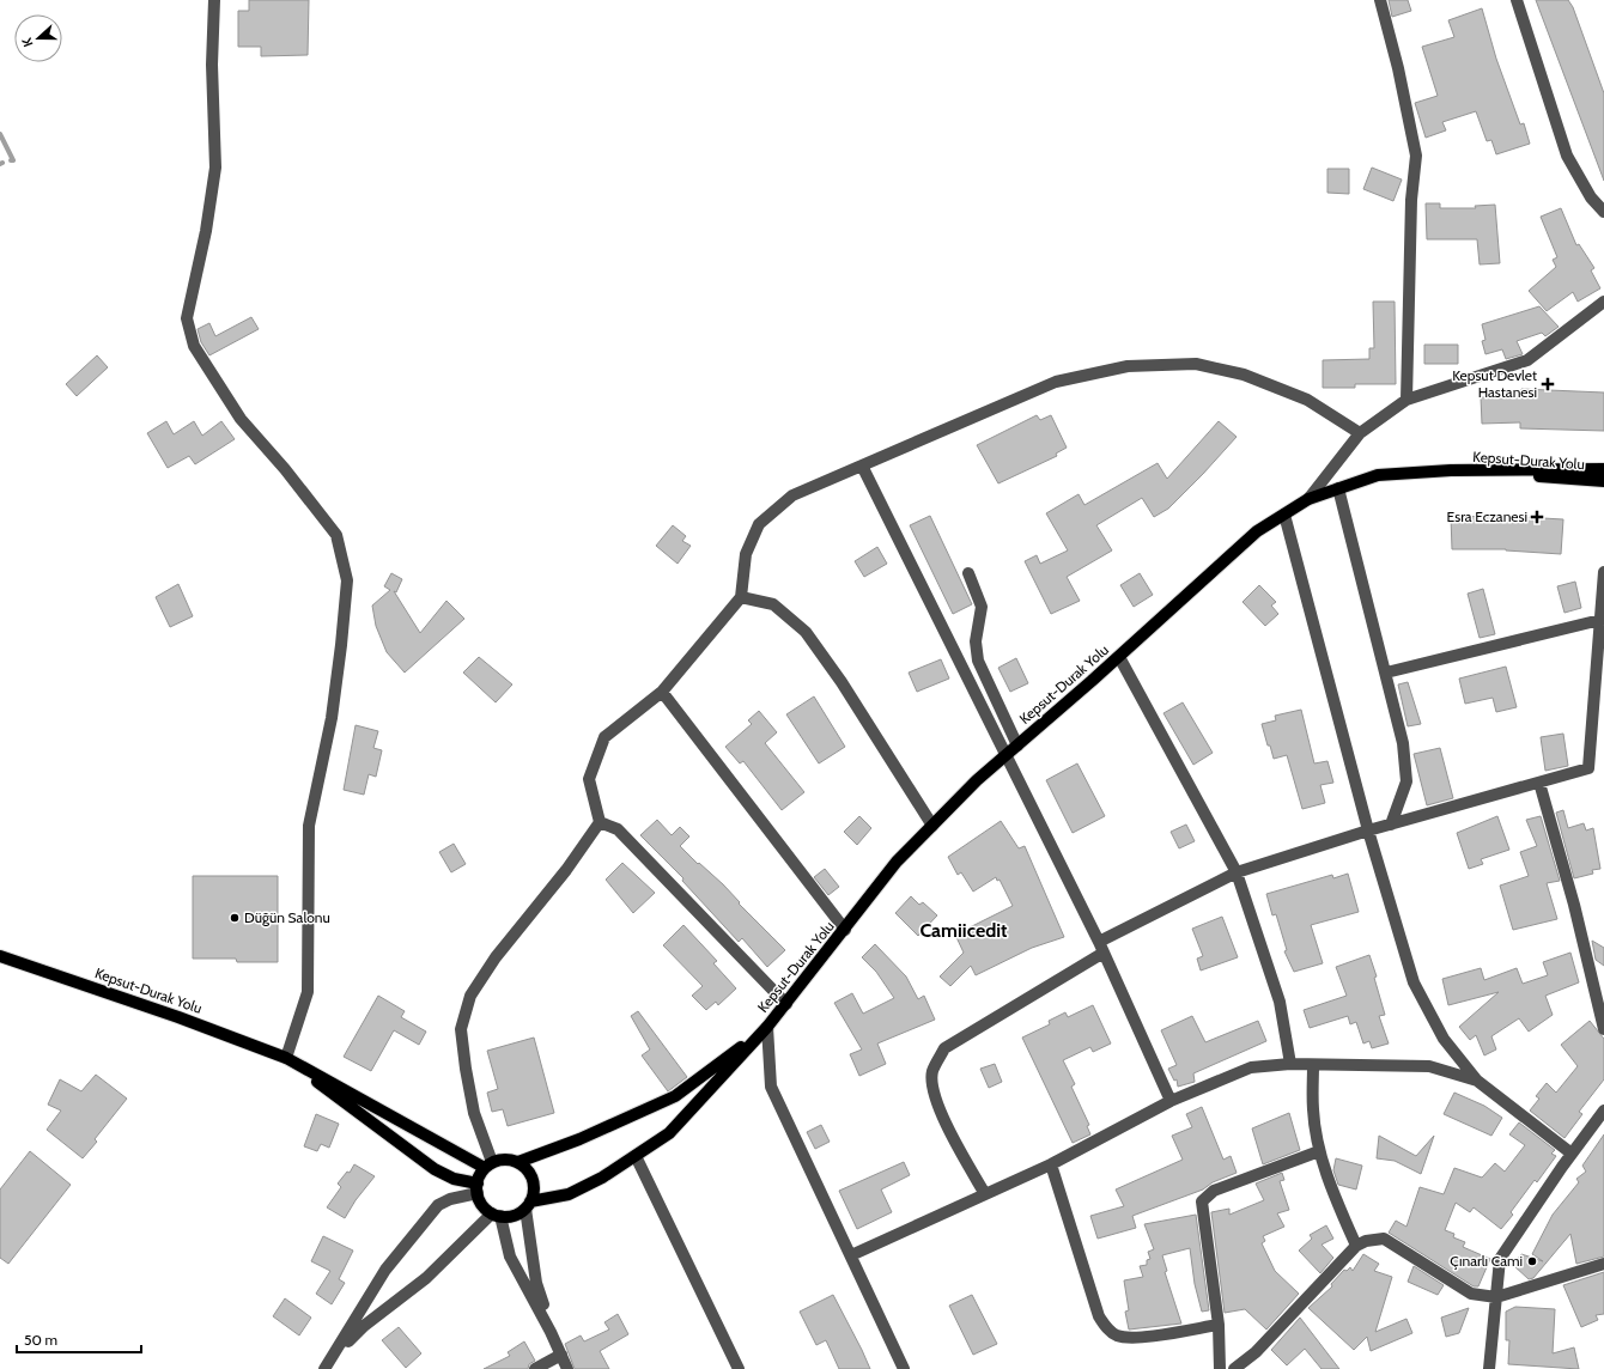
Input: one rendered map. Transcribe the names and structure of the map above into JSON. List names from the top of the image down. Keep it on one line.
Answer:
{"streets":{"main road":["Kepsut-Durak Yolu"]},"districts":["Camiicedit"],"places":{"health":["Kepsut Devlet Hastanesi","Esra Eczanesi"],"other":["Düğün Salonu","Çınarlı Cami"]},"scale_bar":"50 m","north":"left"}
